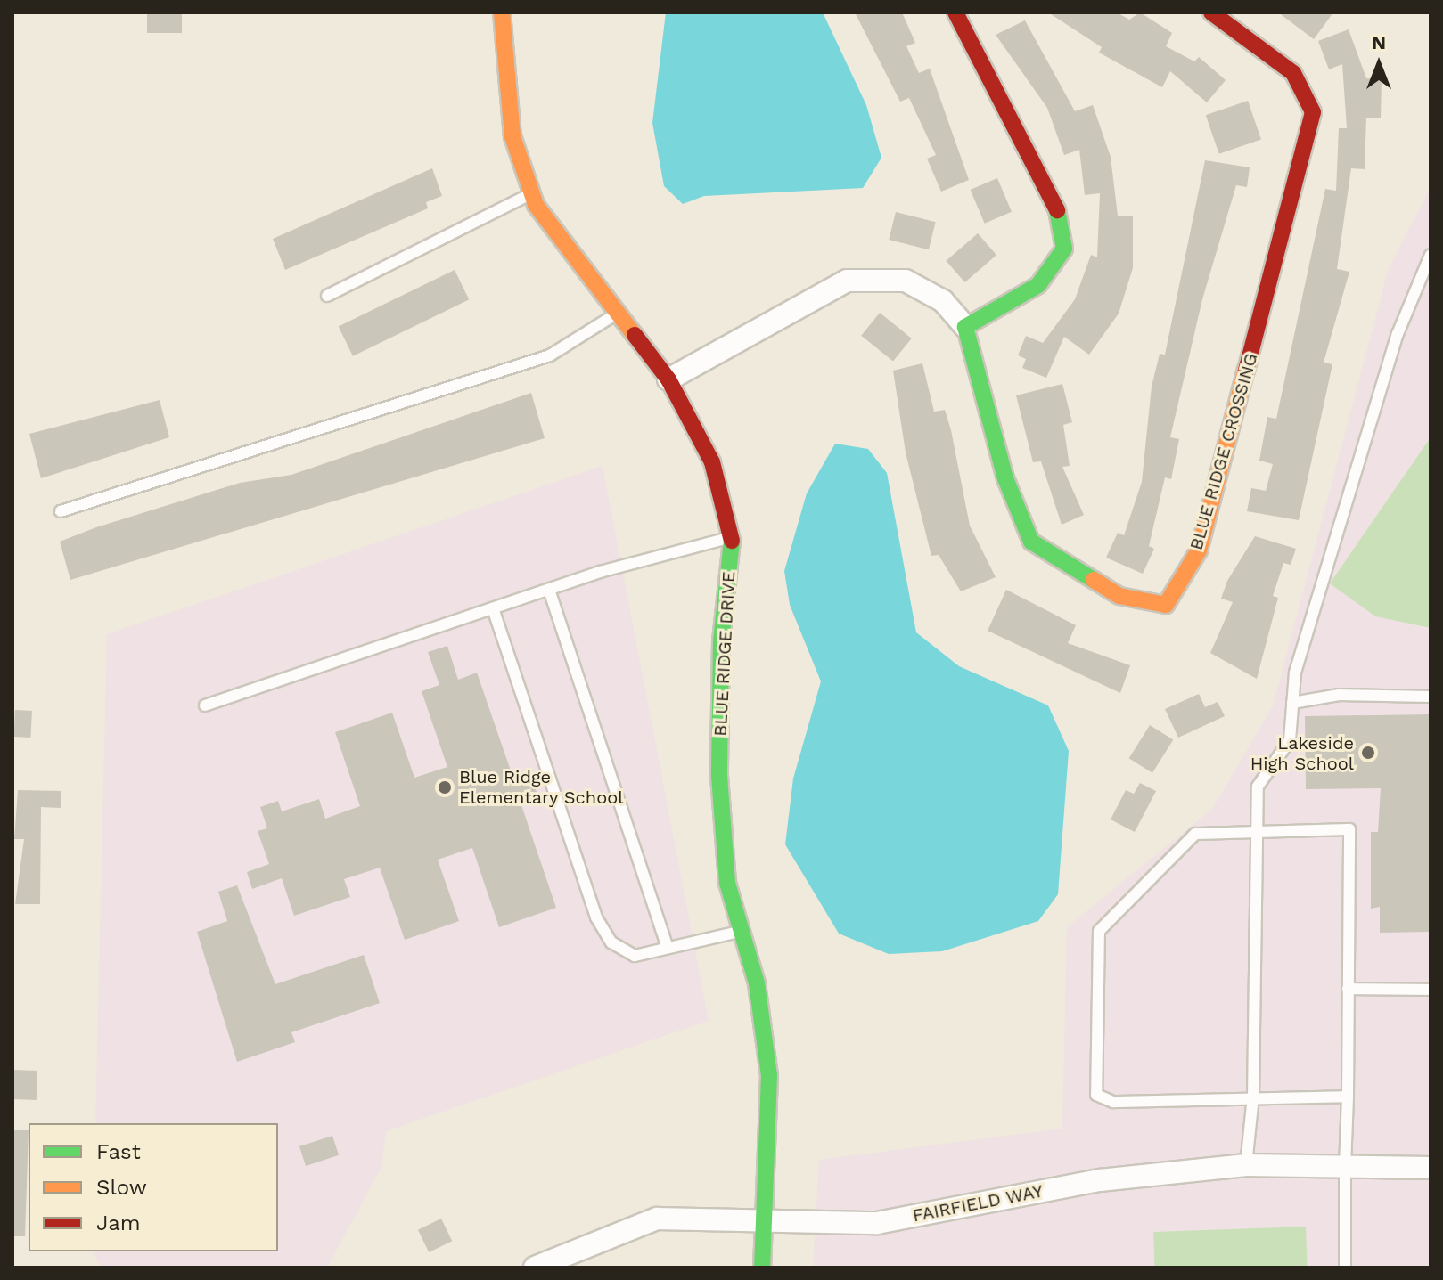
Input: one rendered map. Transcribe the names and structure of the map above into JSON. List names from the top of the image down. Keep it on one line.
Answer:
{"streets":{"street":["BLUE RIDGE CROSSING","BLUE RIDGE DRIVE","FAIRFIELD WAY"]},"crossings":[["BLUE RIDGE CROSSING","BLUE RIDGE DRIVE"],["BLUE RIDGE DRIVE","FAIRFIELD WAY"]],"places":["Lakeside High School","Blue Ridge Elementary School"],"legend":["Fast","Slow","Jam"],"north":"top"}
